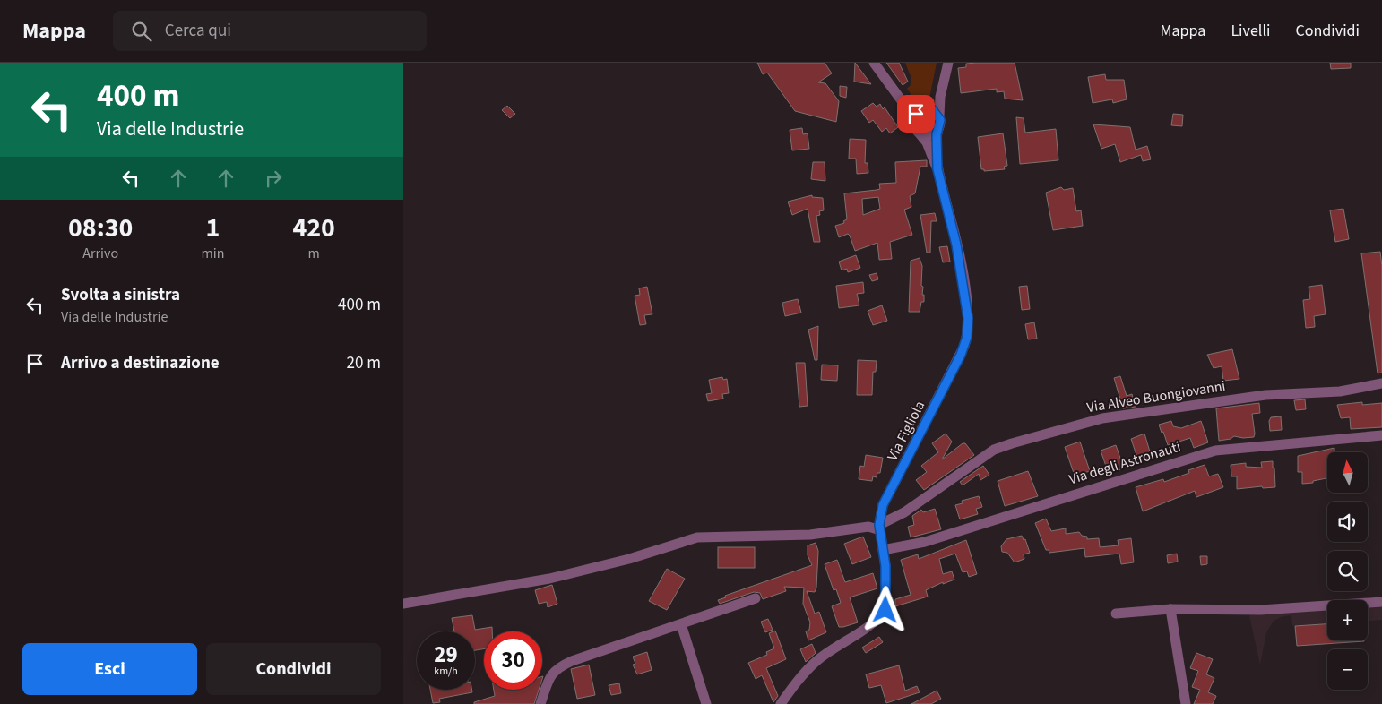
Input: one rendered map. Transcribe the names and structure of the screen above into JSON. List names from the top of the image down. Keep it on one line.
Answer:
{"streets":{"street":["Via Alveo Buongiovanni","Via Figliola","Via degli Astronauti"]},"crossings":[["Via Alveo Buongiovanni","Via Figliola"],["Via Figliola","Via degli Astronauti"]],"north":"top","page":{"header":"Mappa","search":"Cerca qui","nav":["Mappa","Livelli","Condividi"],"turn":["400 m","Via delle Industrie"],"eta":["08:30","Arrivo","1","min","420","m"],"list":[{"name":"Svolta a sinistra","note":"Via delle Industrie","value":"400 m"},{"name":"Arrivo a destinazione","value":"20 m"}],"map_buttons":["+","−"],"speed":"29 km/h","limit":"30","buttons":["Esci","Condividi"]}}
